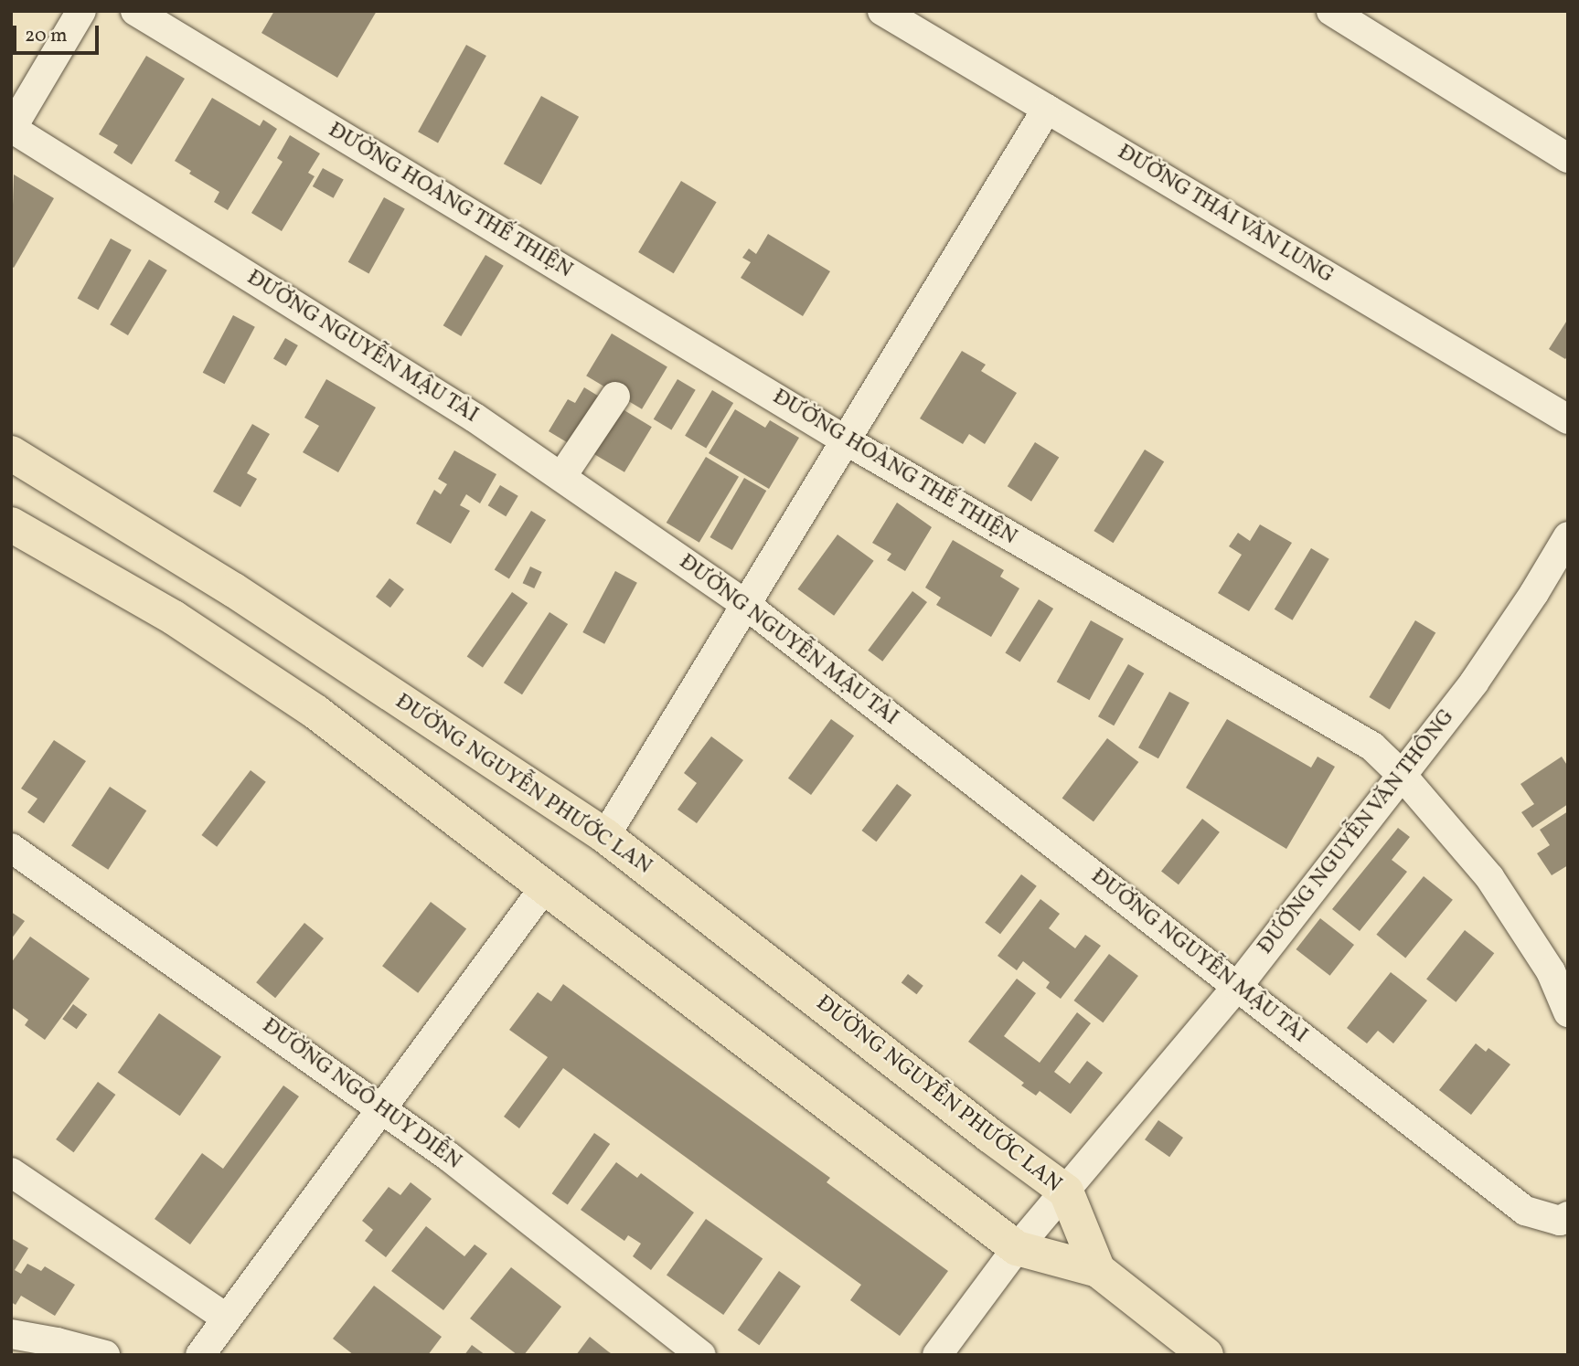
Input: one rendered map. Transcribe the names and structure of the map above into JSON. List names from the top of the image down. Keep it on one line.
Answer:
{"streets":{"main road":["ĐƯỜNG NGUYỄN PHƯỚC LAN"],"street":["ĐƯỜNG HOÀNG THẾ THIỆN","ĐƯỜNG THÁI VĂN LUNG","ĐƯỜNG NGUYỄN MẬU TÀI","ĐƯỜNG NGUYỄN VĂN THÔNG","ĐƯỜNG NGÔ HUY DIỄN"]},"crossings":[["ĐƯỜNG HOÀNG THẾ THIỆN","ĐƯỜNG NGUYỄN VĂN THÔNG"],["ĐƯỜNG NGUYỄN MẬU TÀI","ĐƯỜNG NGUYỄN VĂN THÔNG"],["ĐƯỜNG NGUYỄN PHƯỚC LAN","ĐƯỜNG NGUYỄN VĂN THÔNG"]],"scale_bar":"20 m"}
